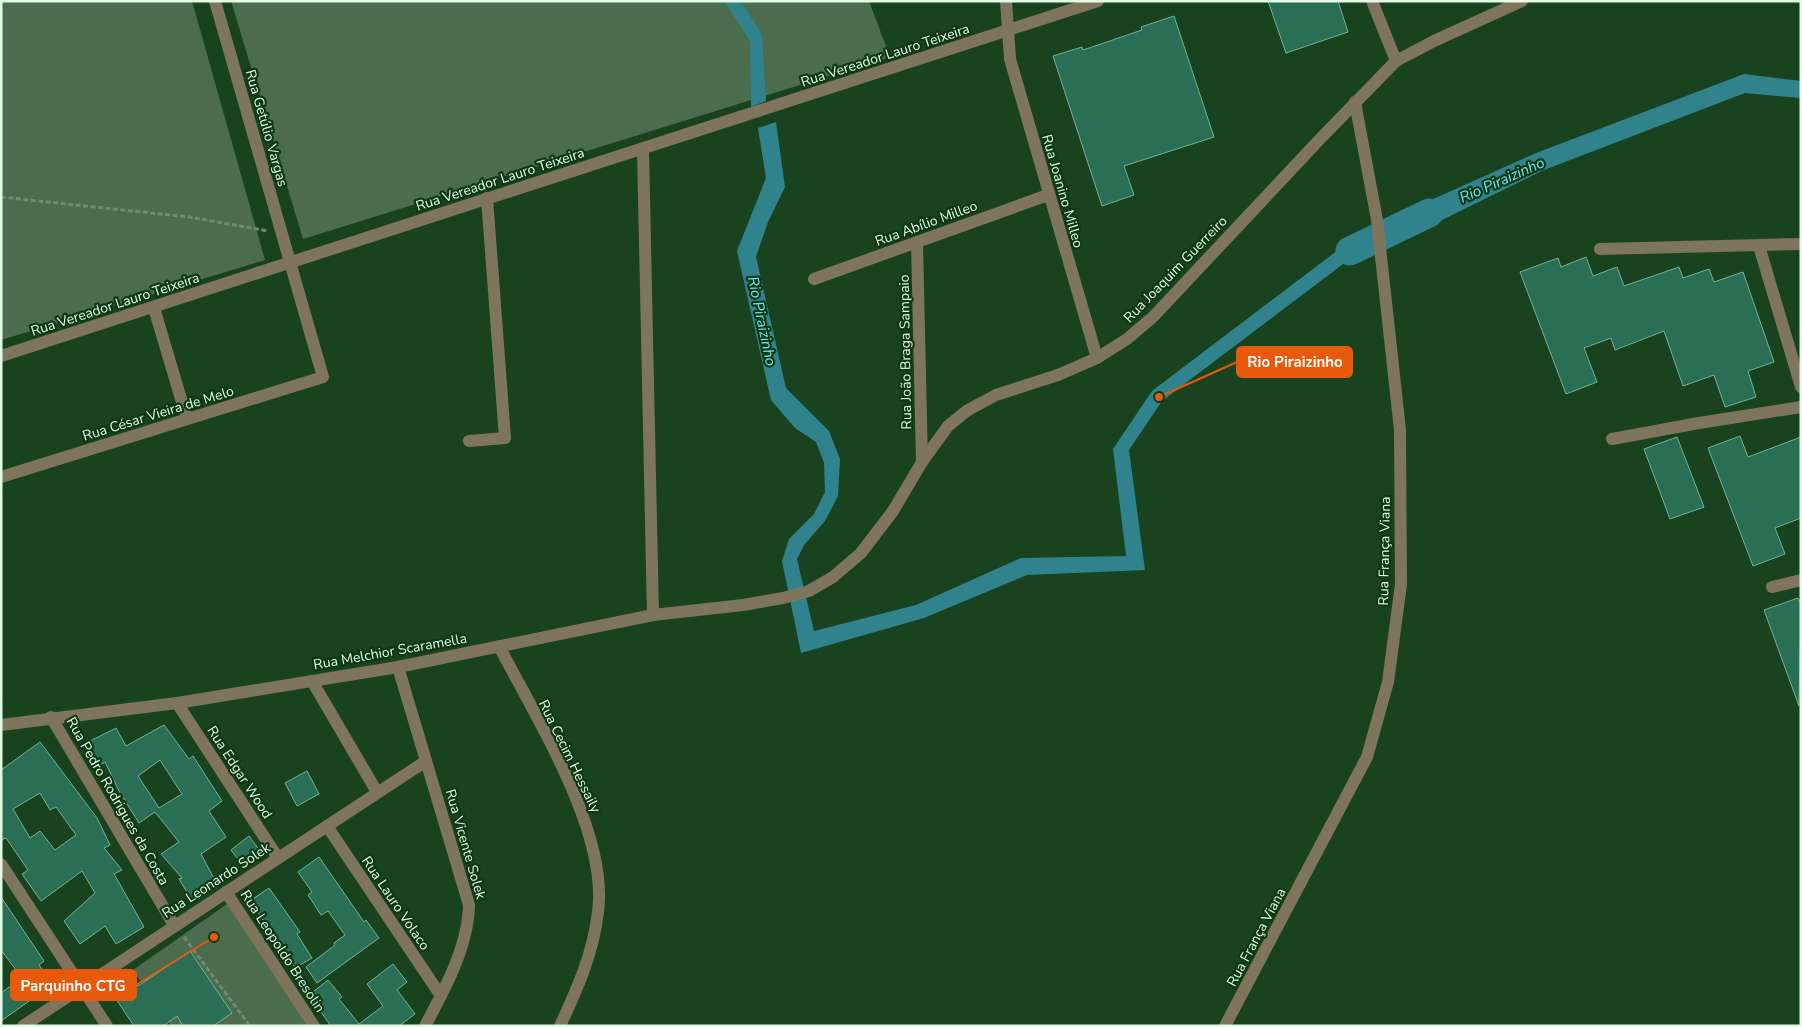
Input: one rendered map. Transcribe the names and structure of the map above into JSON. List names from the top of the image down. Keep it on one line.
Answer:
{"streets":{"street":["Rua Vereador Lauro Teixeira","Rua Getúlio Vargas","Rua Joanino Milleo","Rua Abílio Milleo","Rua Joaquim Guerreiro","Rua João Braga Sampaio","Rua César Vieira de Melo","Rua França Viana","Rua Melchior Scaramella","Rua Cecim Hessaily","Rua Edgar Wood","Rua Pedro Rodrigues da Costa","Rua Vicente Solek","Rua Leonardo Solek","Rua Lauro Volaco","Rua Leopoldo Bresolin"]},"crossings":[["Rua Vereador Lauro Teixeira","Rua Getúlio Vargas"],["Rua Vereador Lauro Teixeira","Rua Joanino Milleo"],["Rua Getúlio Vargas","Rua César Vieira de Melo"],["Rua Joanino Milleo","Rua Abílio Milleo"],["Rua Joanino Milleo","Rua Joaquim Guerreiro"],["Rua Abílio Milleo","Rua João Braga Sampaio"],["Rua Joaquim Guerreiro","Rua João Braga Sampaio"],["Rua Joaquim Guerreiro","Rua França Viana"],["Rua Joaquim Guerreiro","Rua Melchior Scaramella"],["Rua Melchior Scaramella","Rua Cecim Hessaily"],["Rua Melchior Scaramella","Rua Edgar Wood"],["Rua Melchior Scaramella","Rua Pedro Rodrigues da Costa"],["Rua Melchior Scaramella","Rua Vicente Solek"],["Rua Edgar Wood","Rua Leonardo Solek"],["Rua Pedro Rodrigues da Costa","Rua Leonardo Solek"],["Rua Vicente Solek","Rua Leonardo Solek"],["Rua Vicente Solek","Rua Lauro Volaco"],["Rua Leonardo Solek","Rua Lauro Volaco"],["Rua Leonardo Solek","Rua Leopoldo Bresolin"]],"water":["Rio Piraizinho"],"places":["Rio Piraizinho","Parquinho CTG"]}
